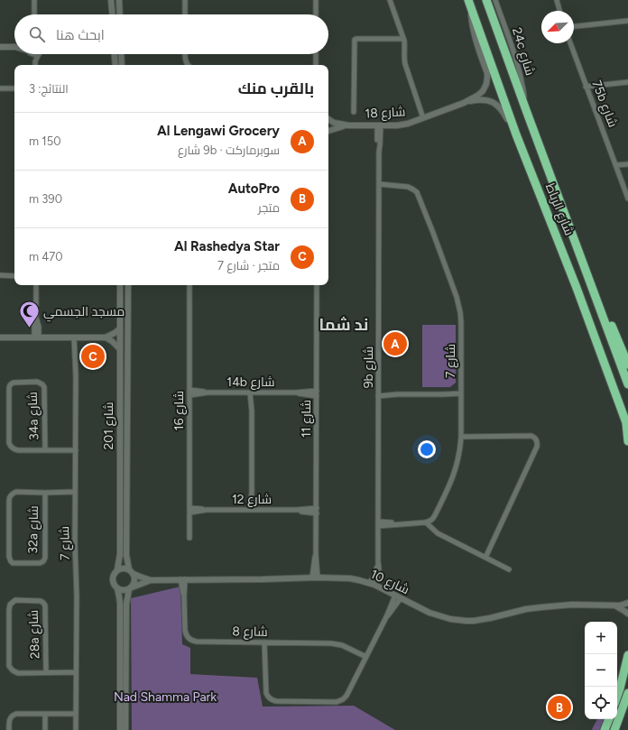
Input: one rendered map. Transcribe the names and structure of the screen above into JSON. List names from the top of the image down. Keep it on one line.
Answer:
{"streets":{"highway":["شارع الرباط"],"street":["24c شارع","75b شارع","شارع 18","شارع 7","9b شارع","14b شارع","شارع 16","34a شارع","شارع 11","شارع 201","شارع 12","32a شارع","شارع 10","شارع 8","28a شارع"]},"crossings":[["24c شارع","شارع الرباط"],["شارع 18","شارع الرباط"],["شارع 18","9b شارع"],["شارع 7","9b شارع"],["شارع 7","34a شارع"],["شارع 7","32a شارع"],["شارع 7","28a شارع"],["9b شارع","شارع 10"],["14b شارع","شارع 16"],["14b شارع","شارع 11"],["شارع 16","شارع 12"],["شارع 11","شارع 12"],["شارع 11","شارع 10"],["شارع 201","شارع 10"],["شارع 10","شارع 8"]],"districts":["ند شما"],"parks":["Nad Shamma Park"],"places":{"mosque":["مسجد الجسمي"]},"north":"bottom left","page":{"search":"ابحث هنا","heading":["بالقرب منك","النتائج: 3"],"list":[{"mark":"A","name":"Al Lengawi Grocery","note":"سوبرماركت · 9b شارع","value":"150 m"},{"mark":"B","name":"AutoPro","note":"متجر","value":"390 m"},{"mark":"C","name":"Al Rashedya Star","note":"متجر · شارع 7","value":"470 m"}],"pins":["A","C","B"],"map_buttons":["+","−"]}}
